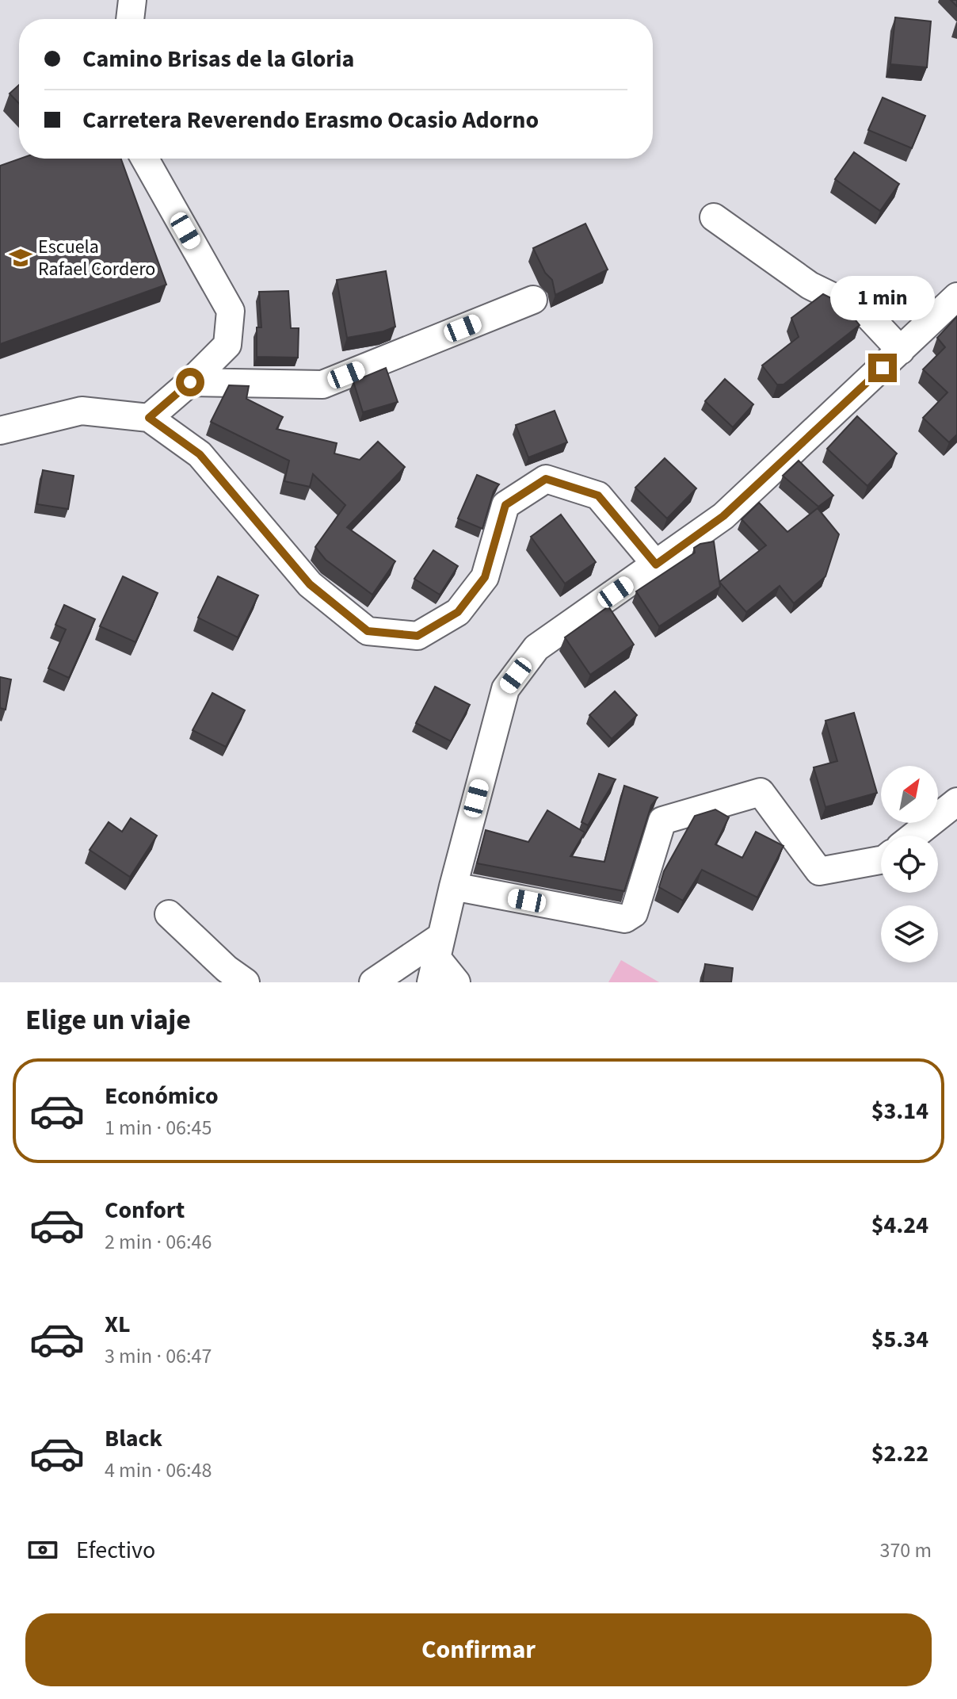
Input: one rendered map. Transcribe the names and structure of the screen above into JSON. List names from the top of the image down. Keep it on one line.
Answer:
{"places":{"school or university":["Escuela Rafael Cordero"]},"north":"top right","page":{"banner":["Camino Brisas de la Gloria","Carretera Reverendo Erasmo Ocasio Adorno"],"bubble":"1 min","heading":"Elige un viaje","list":[{"name":"Económico","note":"1 min · 06:45","value":"$3.14"},{"name":"Confort","note":"2 min · 06:46","value":"$4.24"},{"name":"XL","note":"3 min · 06:47","value":"$5.34"},{"name":"Black","note":"4 min · 06:48","value":"$2.22"}],"pay":["Efectivo","370 m"],"buttons":"Confirmar"}}
